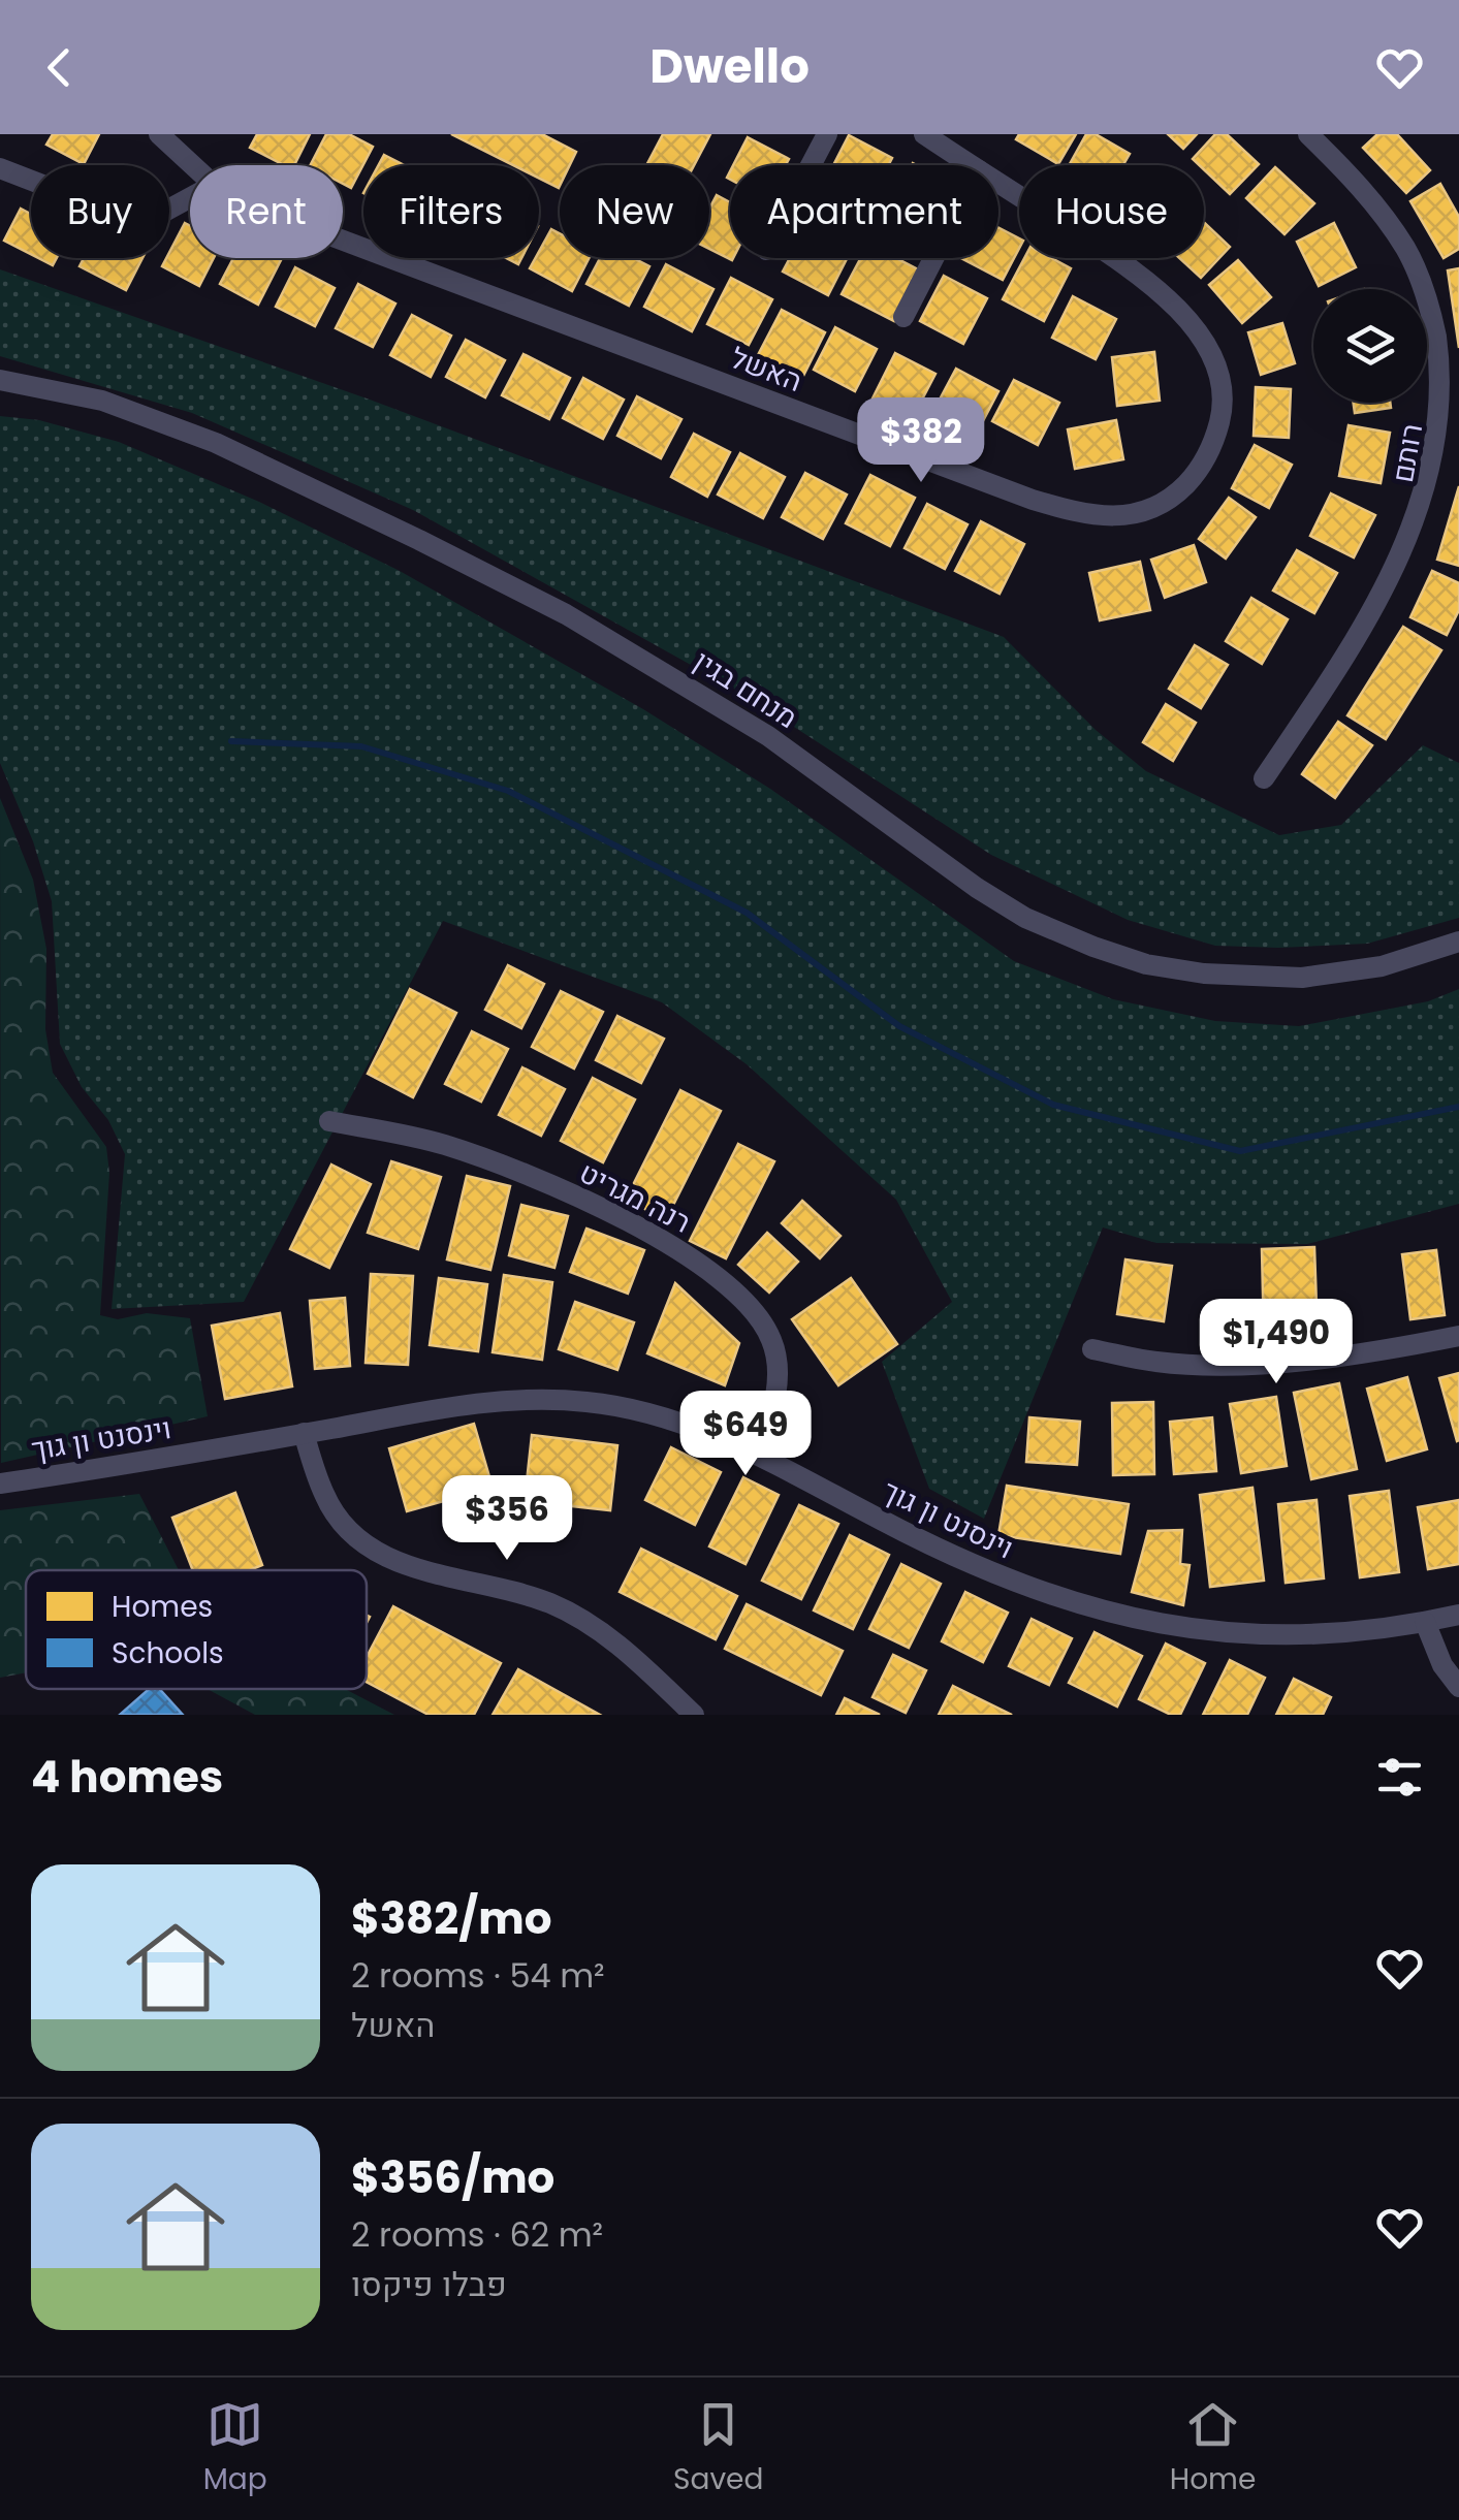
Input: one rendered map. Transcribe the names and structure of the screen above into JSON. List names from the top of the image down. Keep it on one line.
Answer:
{"streets":{"street":["האשל","רותם","מנחם בגין","רנה מגריט","וינסנט ון גוך"]},"crossings":[["רנה מגריט","וינסנט ון גוך"]],"legend":["Homes","Schools"],"page":{"header":"Dwello","chip":["Buy","Rent","Filters","New","Apartment","House"],"price":["$382","$1,490","$649","$356"],"heading":"4 homes","list":[{"name":"$382/mo","note":"2 rooms · 54 m² · האשל"},{"name":"$356/mo","note":"2 rooms · 62 m² · פבלו פיקסו"}],"tabs":["Map","Saved","Home"]}}
